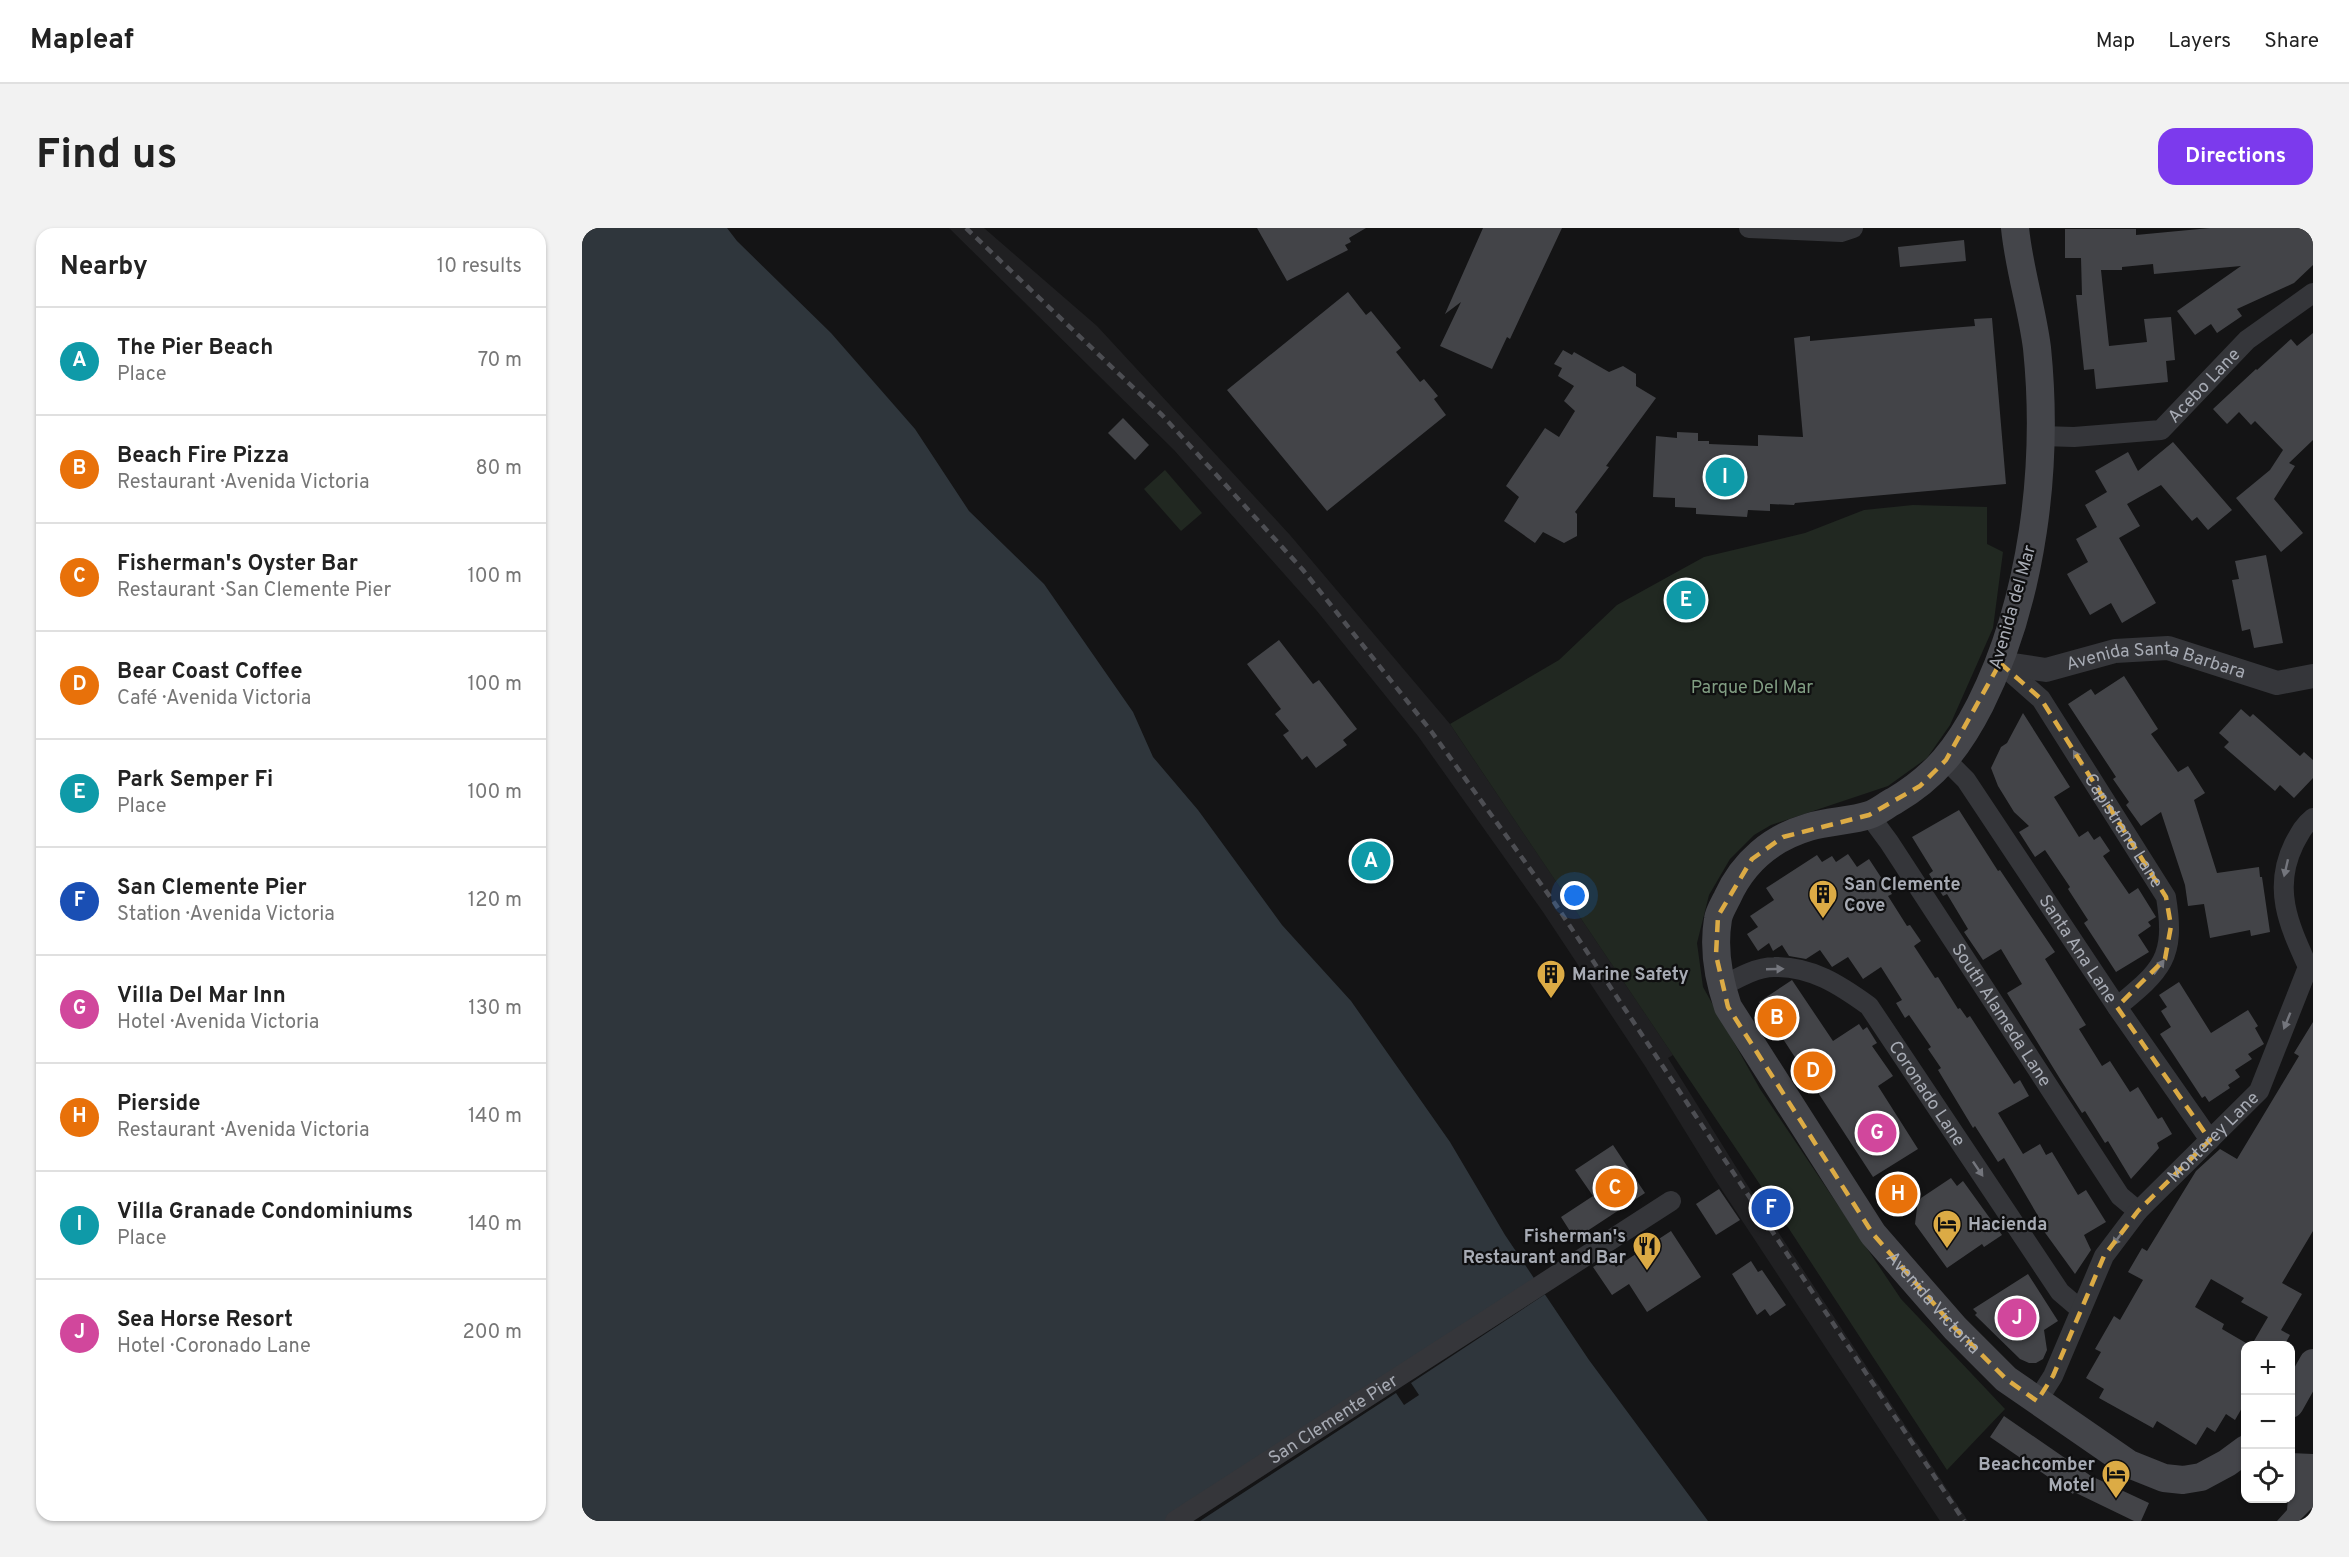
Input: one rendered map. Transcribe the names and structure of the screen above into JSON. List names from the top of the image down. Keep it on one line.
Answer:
{"streets":{"main road":["Avenida del Mar","Avenida Victoria"],"street":["Acebo Lane","Avenida Santa Barbara","Capistrano Lane","Santa Ana Lane","South Alameda Lane","Coronado Lane","Monterey Lane","San Clemente Pier"]},"crossings":[["Acebo Lane","Avenida del Mar"],["Avenida del Mar","Avenida Santa Barbara"],["Avenida del Mar","Capistrano Lane"],["Avenida del Mar","Santa Ana Lane"],["Avenida del Mar","South Alameda Lane"],["Avenida del Mar","Coronado Lane"],["Avenida del Mar","Avenida Victoria"],["Avenida Santa Barbara","Capistrano Lane"],["Capistrano Lane","Santa Ana Lane"],["Santa Ana Lane","Monterey Lane"],["South Alameda Lane","Monterey Lane"],["Coronado Lane","Monterey Lane"],["Coronado Lane","Avenida Victoria"],["Monterey Lane","Avenida Victoria"]],"one_way":["Capistrano Lane","Coronado Lane","Monterey Lane"],"parks":["Parque Del Mar"],"places":{"building":["San Clemente Cove","Marine Safety"],"hotel":["Hacienda","Beachcomber Motel"],"restaurant":["Fisherman's Restaurant and Bar"]},"page":{"header":"Mapleaf","nav":["Map","Layers","Share"],"buttons":"Directions","title":"Find us","heading":["Nearby","10 results"],"list":[{"mark":"A","name":"The Pier Beach","note":"Place","value":"70 m"},{"mark":"B","name":"Beach Fire Pizza","note":"Restaurant · Avenida Victoria","value":"80 m"},{"mark":"C","name":"Fisherman's Oyster Bar","note":"Restaurant · San Clemente Pier","value":"100 m"},{"mark":"D","name":"Bear Coast Coffee","note":"Café · Avenida Victoria","value":"100 m"},{"mark":"E","name":"Park Semper Fi","note":"Place","value":"100 m"},{"mark":"F","name":"San Clemente Pier","note":"Station · Avenida Victoria","value":"120 m"},{"mark":"G","name":"Villa Del Mar Inn","note":"Hotel · Avenida Victoria","value":"130 m"},{"mark":"H","name":"Pierside","note":"Restaurant · Avenida Victoria","value":"140 m"},{"mark":"I","name":"Villa Granade Condominiums","note":"Place","value":"140 m"},{"mark":"J","name":"Sea Horse Resort","note":"Hotel · Coronado Lane","value":"200 m"}],"pins":["I","E","A","B","D","G","C","H","F","J"],"map_buttons":["+","−"]}}
